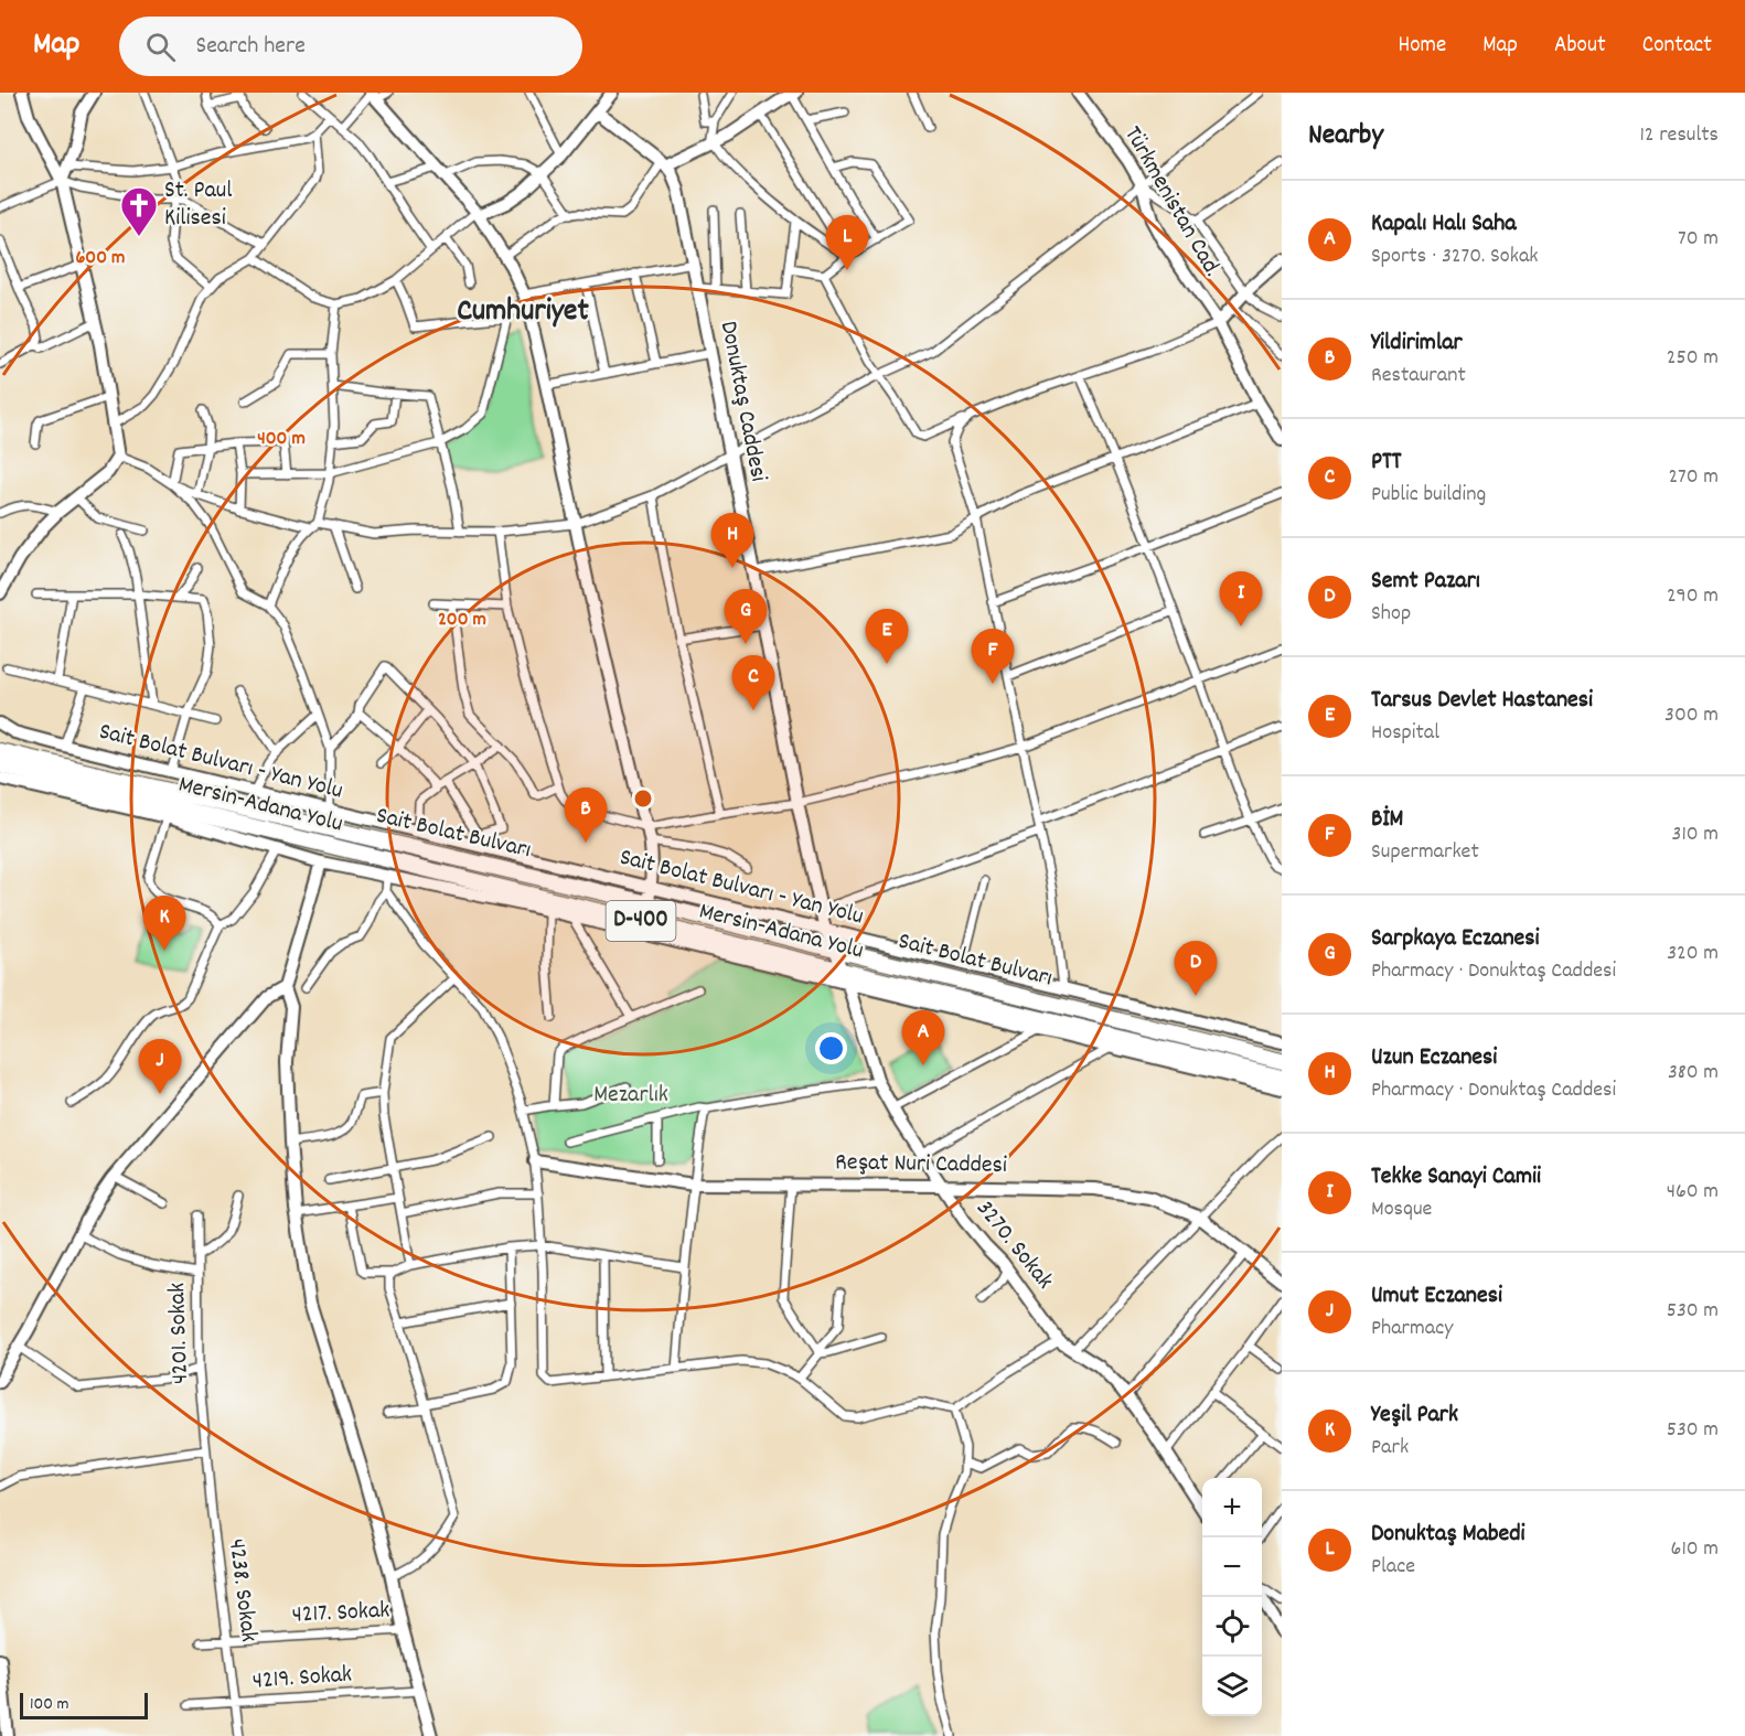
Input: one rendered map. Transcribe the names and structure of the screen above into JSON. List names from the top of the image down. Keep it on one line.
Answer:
{"streets":{"highway":["Mersin-Adana Yolu","Sait Bolat Bulvarı","D-400"],"street":["Türkmenistan Cad.","Donuktaş Caddesi","Sait Bolat Bulvarı - Yan Yolu","Reşat Nuri Caddesi","3270. Sokak","4201. Sokak","4238. Sokak","4217. Sokak","4219. Sokak"]},"crossings":[["Donuktaş Caddesi","Sait Bolat Bulvarı - Yan Yolu"],["Donuktaş Caddesi","3270. Sokak"],["Sait Bolat Bulvarı - Yan Yolu","Sait Bolat Bulvarı"],["Sait Bolat Bulvarı - Yan Yolu","3270. Sokak"],["Mersin-Adana Yolu","3270. Sokak"],["Sait Bolat Bulvarı","3270. Sokak"],["Reşat Nuri Caddesi","3270. Sokak"],["4201. Sokak","4238. Sokak"],["4238. Sokak","4217. Sokak"],["4238. Sokak","4219. Sokak"]],"districts":["Cumhuriyet"],"parks":["Mezarlık"],"places":{"church":["St. Paul Kilisesi"]},"scale_bar":"100 m","page":{"header":"Map","search":"Search here","nav":["Home","Map","About","Contact"],"heading":["Nearby","12 results"],"list":[{"mark":"A","name":"Kapalı Halı Saha","note":"Sports · 3270. Sokak","value":"70 m"},{"mark":"B","name":"Yildirimlar","note":"Restaurant","value":"250 m"},{"mark":"C","name":"PTT","note":"Public building","value":"270 m"},{"mark":"D","name":"Semt Pazarı","note":"Shop","value":"290 m"},{"mark":"E","name":"Tarsus Devlet Hastanesi","note":"Hospital","value":"300 m"},{"mark":"F","name":"BİM","note":"Supermarket","value":"310 m"},{"mark":"G","name":"Sarpkaya Eczanesi","note":"Pharmacy · Donuktaş Caddesi","value":"320 m"},{"mark":"H","name":"Uzun Eczanesi","note":"Pharmacy · Donuktaş Caddesi","value":"380 m"},{"mark":"I","name":"Tekke Sanayi Camii","note":"Mosque","value":"460 m"},{"mark":"J","name":"Umut Eczanesi","note":"Pharmacy","value":"530 m"},{"mark":"K","name":"Yeşil Park","note":"Park","value":"530 m"},{"mark":"L","name":"Donuktaş Mabedi","note":"Place","value":"610 m"}],"pins":["L","H","I","G","E","F","C","B","K","D","A","J"],"map_buttons":["+","−"],"scale":"100 m"},"rings":["600 m","400 m","200 m"]}
